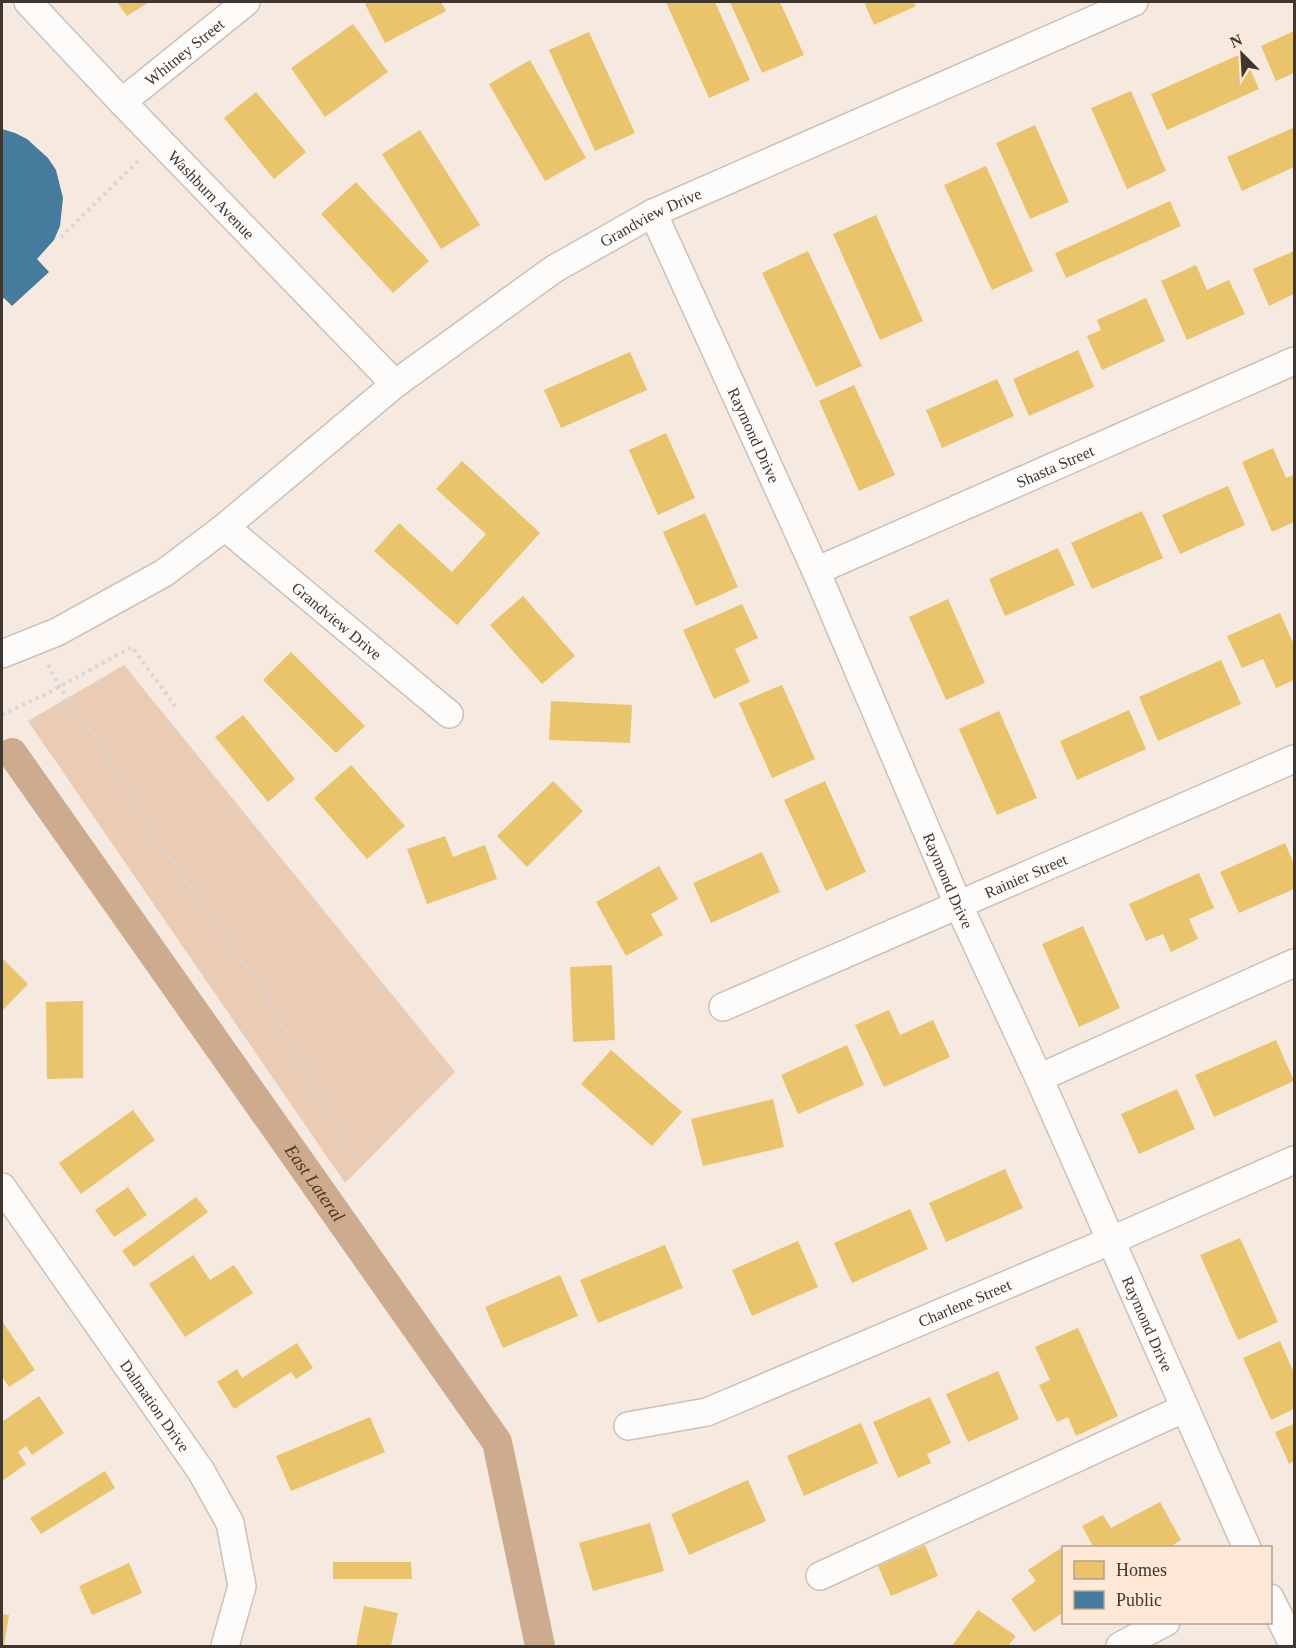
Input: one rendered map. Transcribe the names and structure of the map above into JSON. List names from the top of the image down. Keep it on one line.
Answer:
{"streets":{"street":["Whitney Street","Washburn Avenue","Grandview Drive","Raymond Drive","Shasta Street","Rainier Street","Charlene Street","Dalmation Drive"]},"crossings":[["Whitney Street","Washburn Avenue"],["Washburn Avenue","Grandview Drive"],["Grandview Drive","Raymond Drive"],["Raymond Drive","Shasta Street"],["Raymond Drive","Rainier Street"],["Raymond Drive","Charlene Street"]],"water":["East Lateral"],"legend":["Homes","Public"],"north":"top left"}
